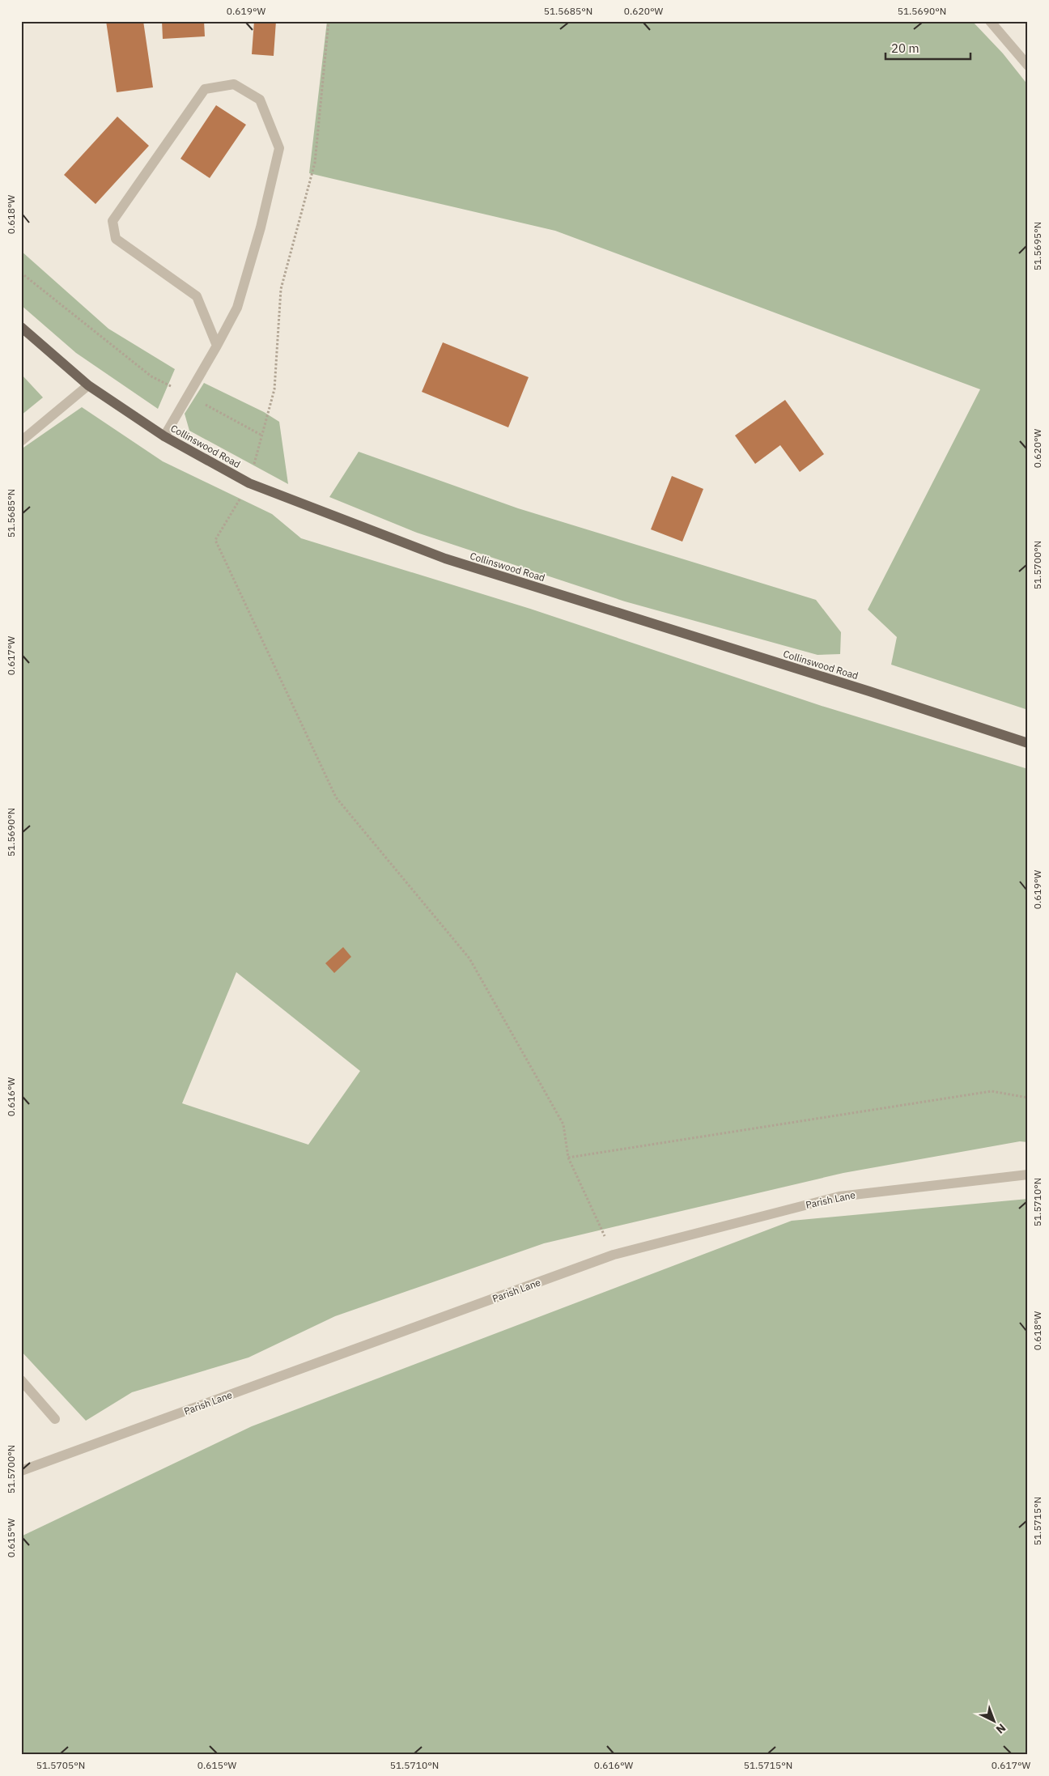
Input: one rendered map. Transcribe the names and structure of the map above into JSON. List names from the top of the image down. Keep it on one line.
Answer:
{"streets":{"main road":["Collinswood Road"],"street":["Parish Lane"]},"scale_bar":"20 m","north":"bottom right","coordinates":["0.619°W","51.5685°N","0.620°W","51.5690°N","0.618°W","51.5695°N","51.5700°N","0.617°W","0.616°W","51.5710°N","51.5715°N","0.615°W","51.5705°N"]}
